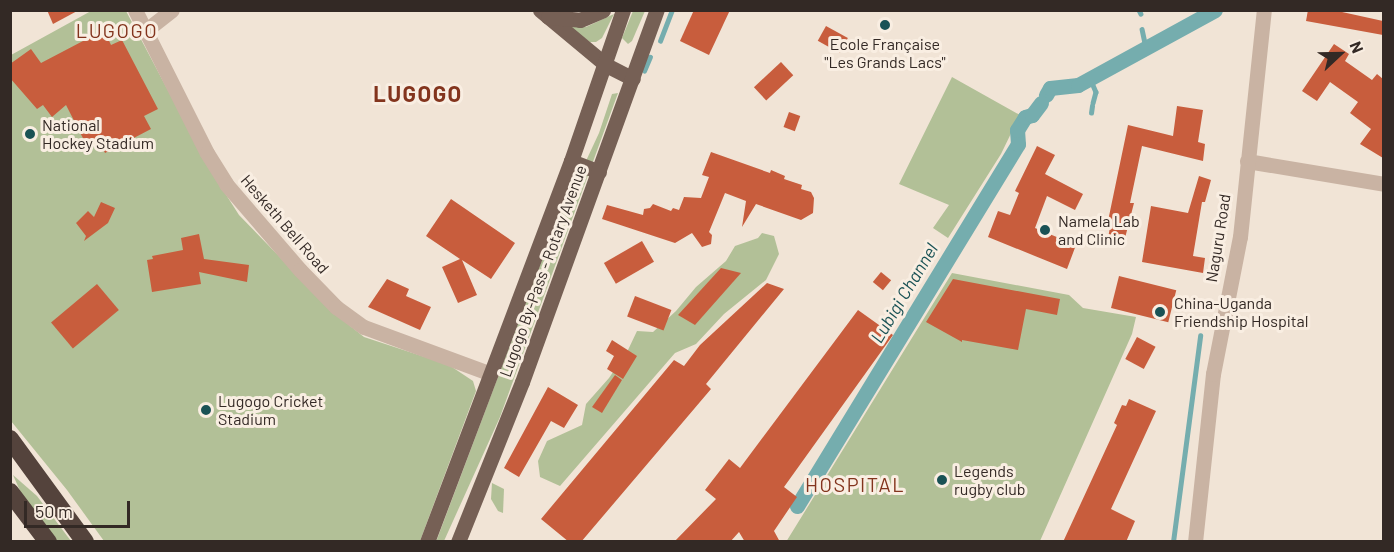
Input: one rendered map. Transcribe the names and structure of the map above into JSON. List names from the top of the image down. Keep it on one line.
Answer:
{"streets":{"main road":["Lugogo By-Pass - Rotary Avenue"],"street":["Hesketh Bell Road","Naguru Road"]},"crossings":[["Hesketh Bell Road","Lugogo By-Pass - Rotary Avenue"]],"districts":["LUGOGO","LUGOGO","HOSPITAL"],"water":["Lubigi Channel"],"places":["Ecole Française \"Les Grands Lacs\"","National Hockey Stadium","Namela Lab and Clinic","China-Uganda Friendship Hospital","Lugogo Cricket Stadium","Legends rugby club"],"scale_bar":"50 m","north":"right"}
